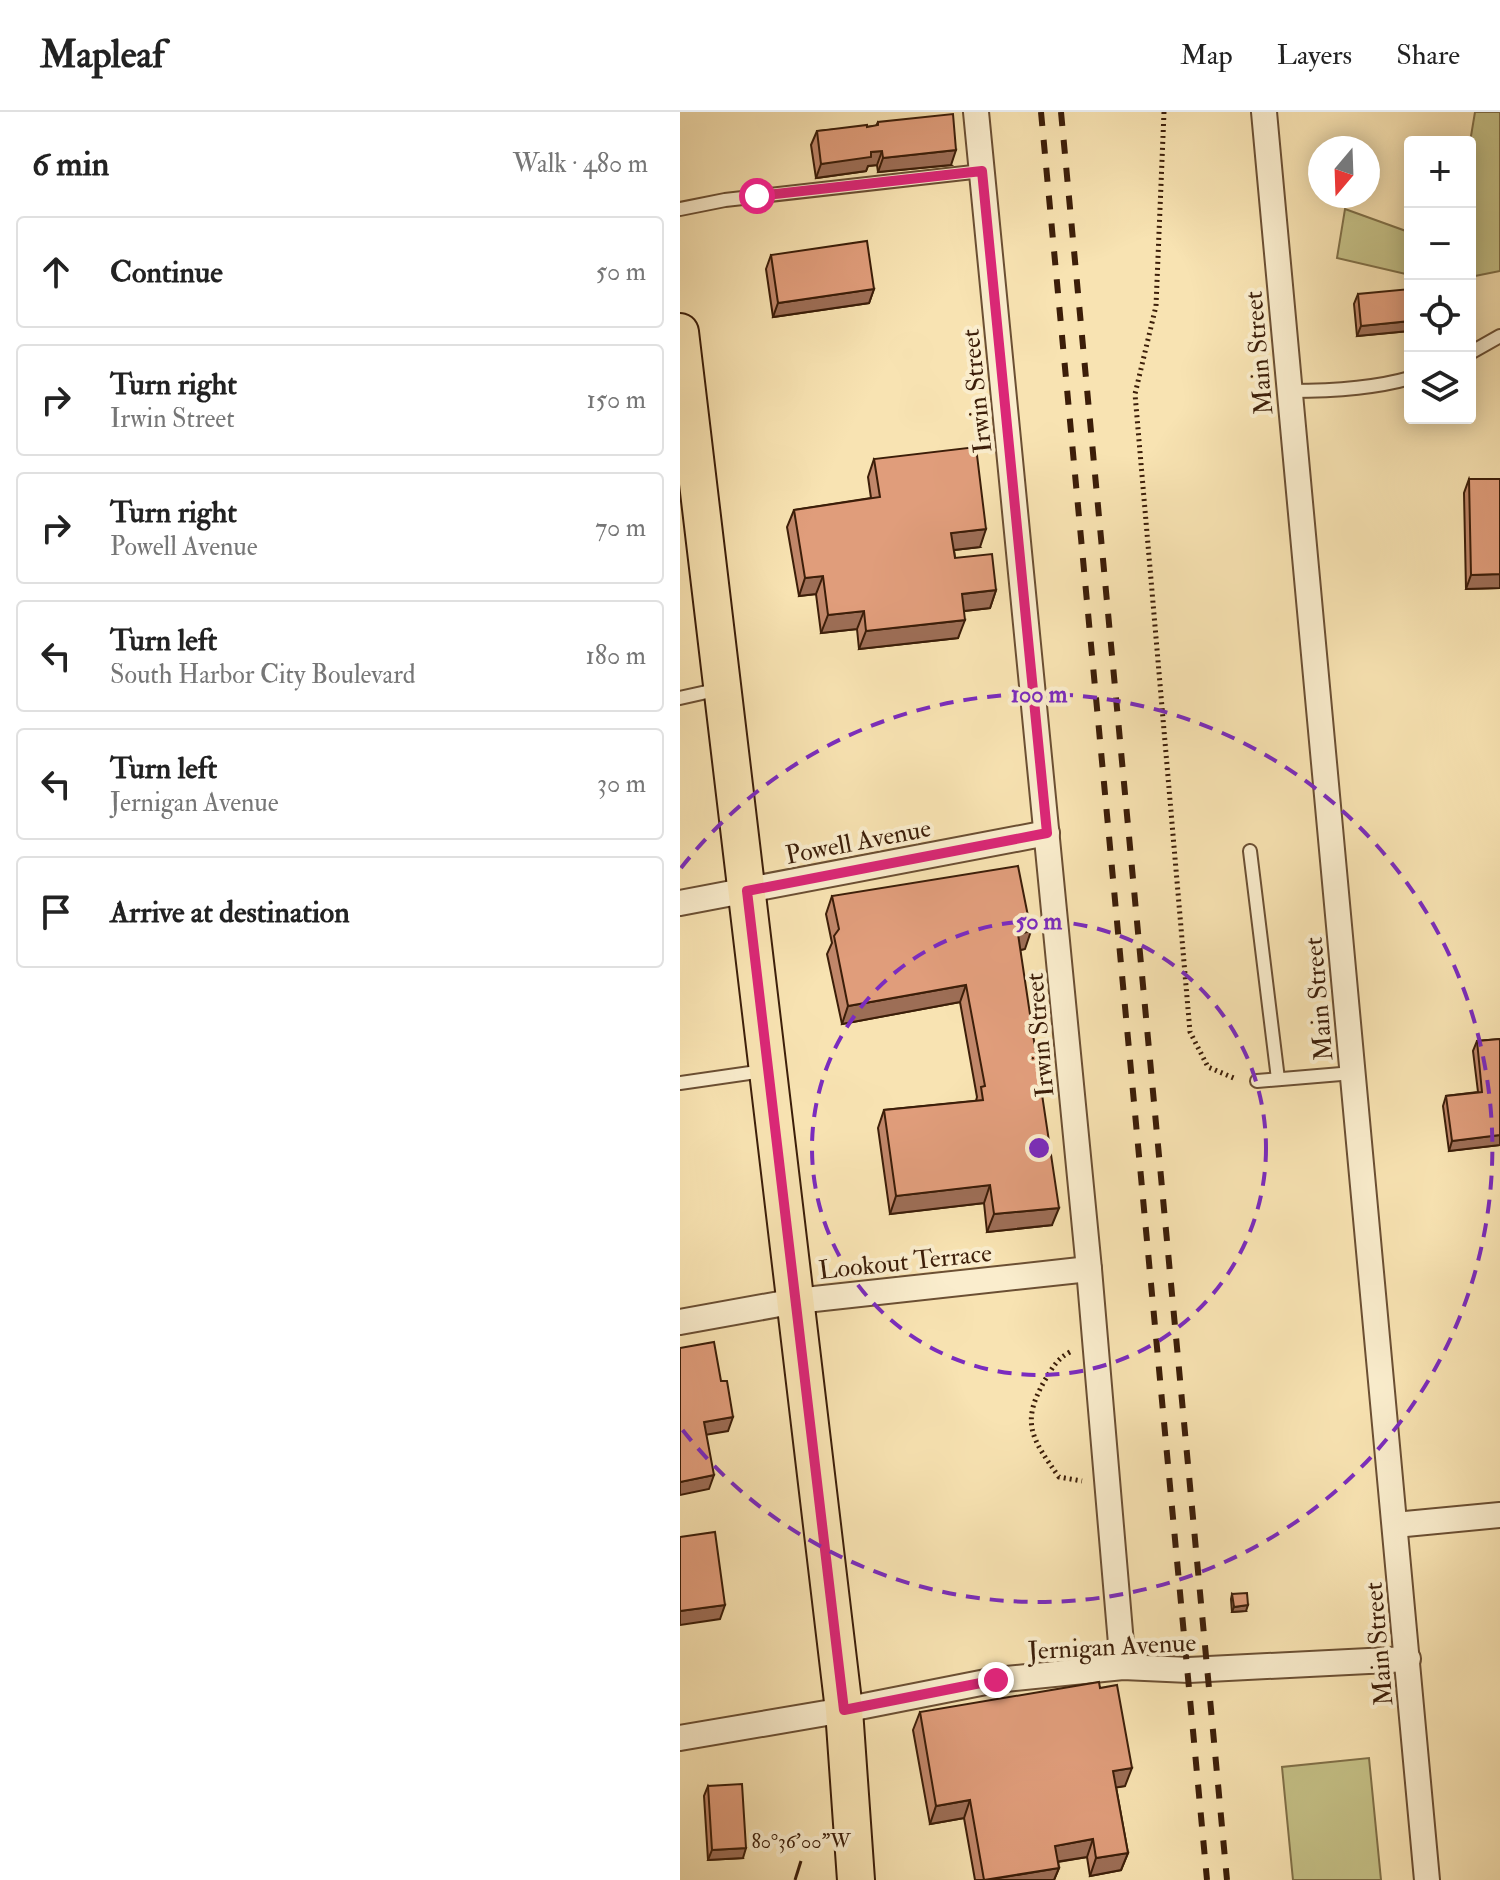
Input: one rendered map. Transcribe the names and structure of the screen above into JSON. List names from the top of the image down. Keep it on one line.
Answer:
{"streets":{"street":["Main Street","Irwin Street","Powell Avenue","Lookout Terrace","Jernigan Avenue"]},"crossings":[["Main Street","Jernigan Avenue"],["Irwin Street","Powell Avenue"],["Irwin Street","Lookout Terrace"],["Irwin Street","Jernigan Avenue"]],"north":"bottom","page":{"header":"Mapleaf","nav":["Map","Layers","Share"],"heading":["6 min","Walk · 480 m"],"map_buttons":["+","−"],"list":[["Continue","50 m"],["Turn right","Irwin Street","150 m"],["Turn right","Powell Avenue","70 m"],["Turn left","South Harbor City Boulevard","180 m"],["Turn left","Jernigan Avenue","30 m"],"Arrive at destination"]},"coordinates":["80°36'00\"W"],"rings":["100 m","50 m"]}
